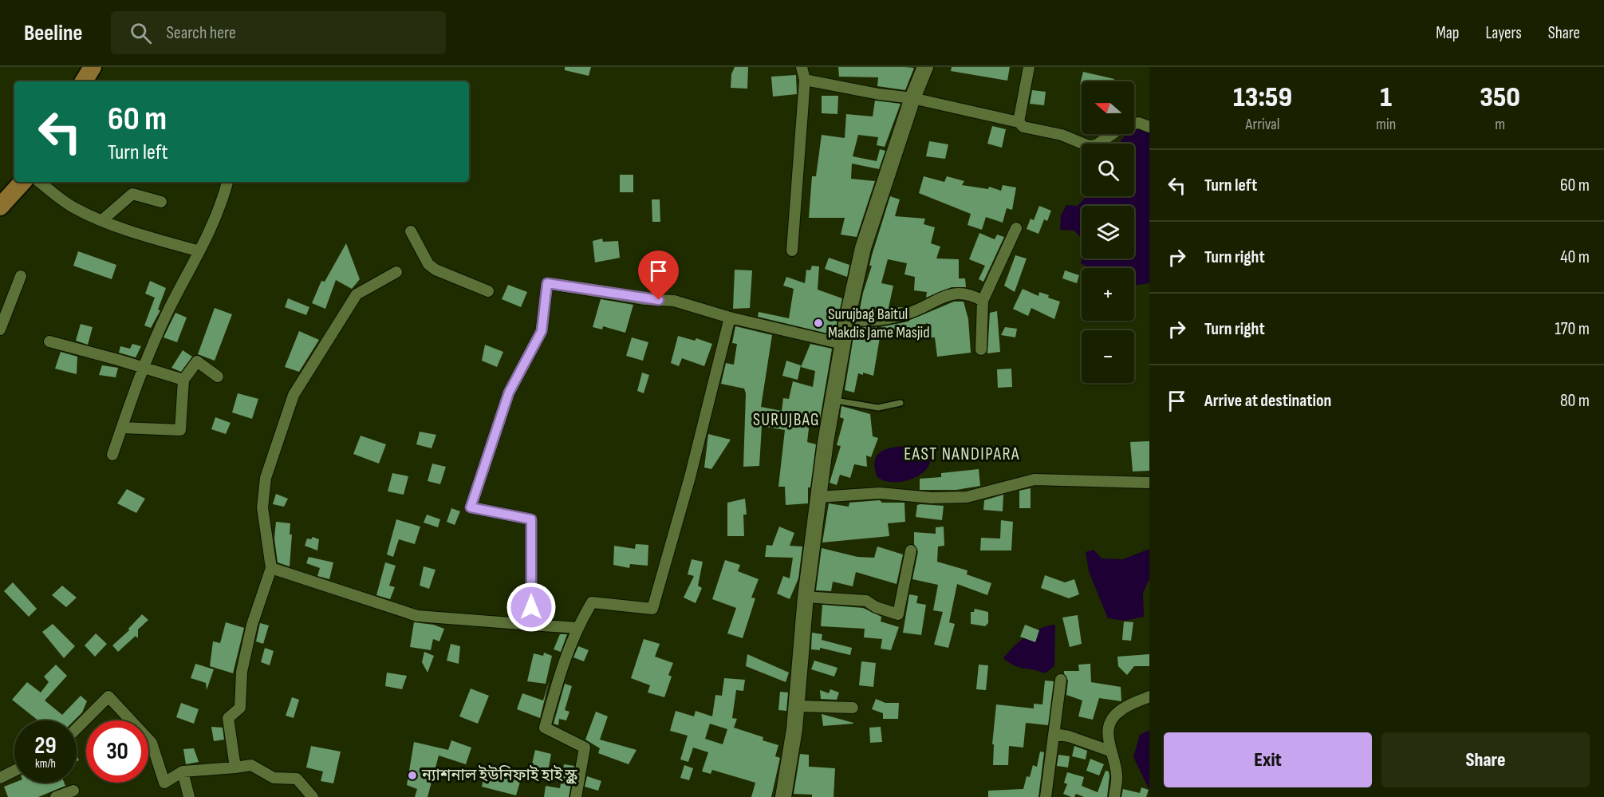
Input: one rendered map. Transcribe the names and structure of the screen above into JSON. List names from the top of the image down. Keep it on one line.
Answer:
{"districts":["SURUJBAG","EAST NANDIPARA"],"places":["Surujbag Baitul Makdis Jame Masjid","ন্যাশনাল ইউনিফাই হাই স্কুল"],"north":"left","page":{"header":"Beeline","search":"Search here","nav":["Map","Layers","Share"],"eta":["13:59","Arrival","1","min","350","m"],"map_buttons":["+","−"],"turn":["60 m","Turn left"],"list":[{"name":"Turn left","value":"60 m"},{"name":"Turn right","value":"40 m"},{"name":"Turn right","value":"170 m"},{"name":"Arrive at destination","value":"80 m"}],"speed":"29 km/h","limit":"30","buttons":["Exit","Share"]}}
